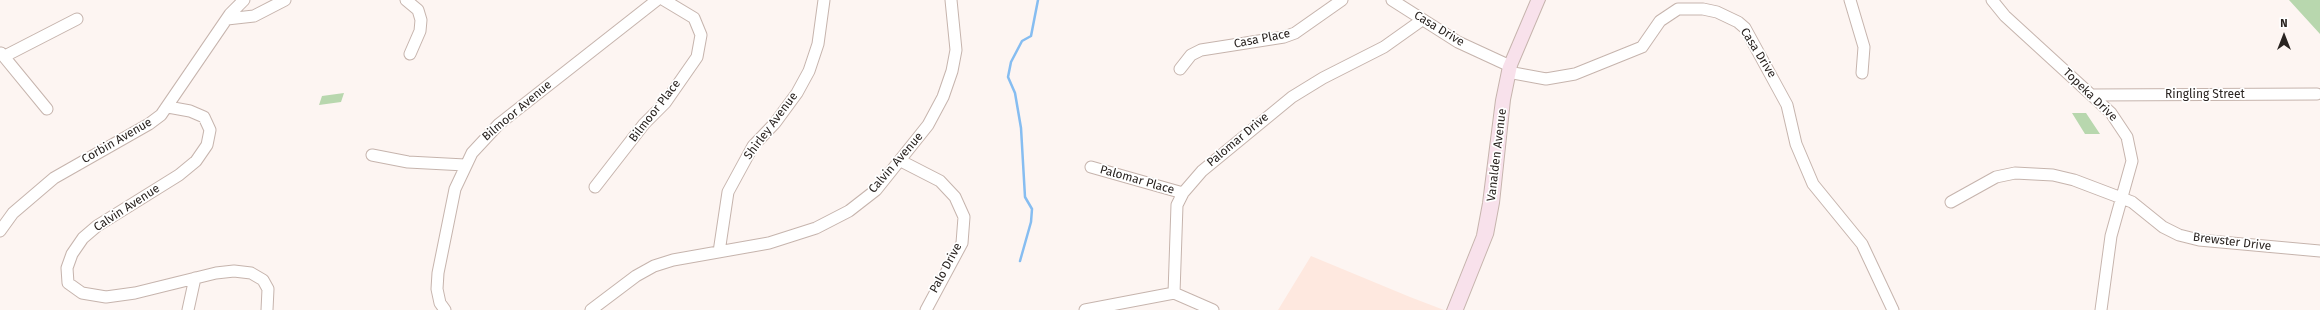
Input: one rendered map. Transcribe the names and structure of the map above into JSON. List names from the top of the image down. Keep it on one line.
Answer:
{"streets":{"main road":["Vanalden Avenue"],"street":["Casa Drive","Casa Place","Topeka Drive","Ringling Street","Bilmoor Avenue","Bilmoor Place","Shirley Avenue","Palomar Drive","Corbin Avenue","Calvin Avenue","Palomar Place","Brewster Drive","Palo Drive"]},"crossings":[["Casa Drive","Palomar Drive"],["Casa Drive","Vanalden Avenue"],["Topeka Drive","Ringling Street"],["Topeka Drive","Brewster Drive"],["Shirley Avenue","Calvin Avenue"],["Palomar Drive","Palomar Place"],["Corbin Avenue","Calvin Avenue"],["Calvin Avenue","Palo Drive"]],"north":"top"}
